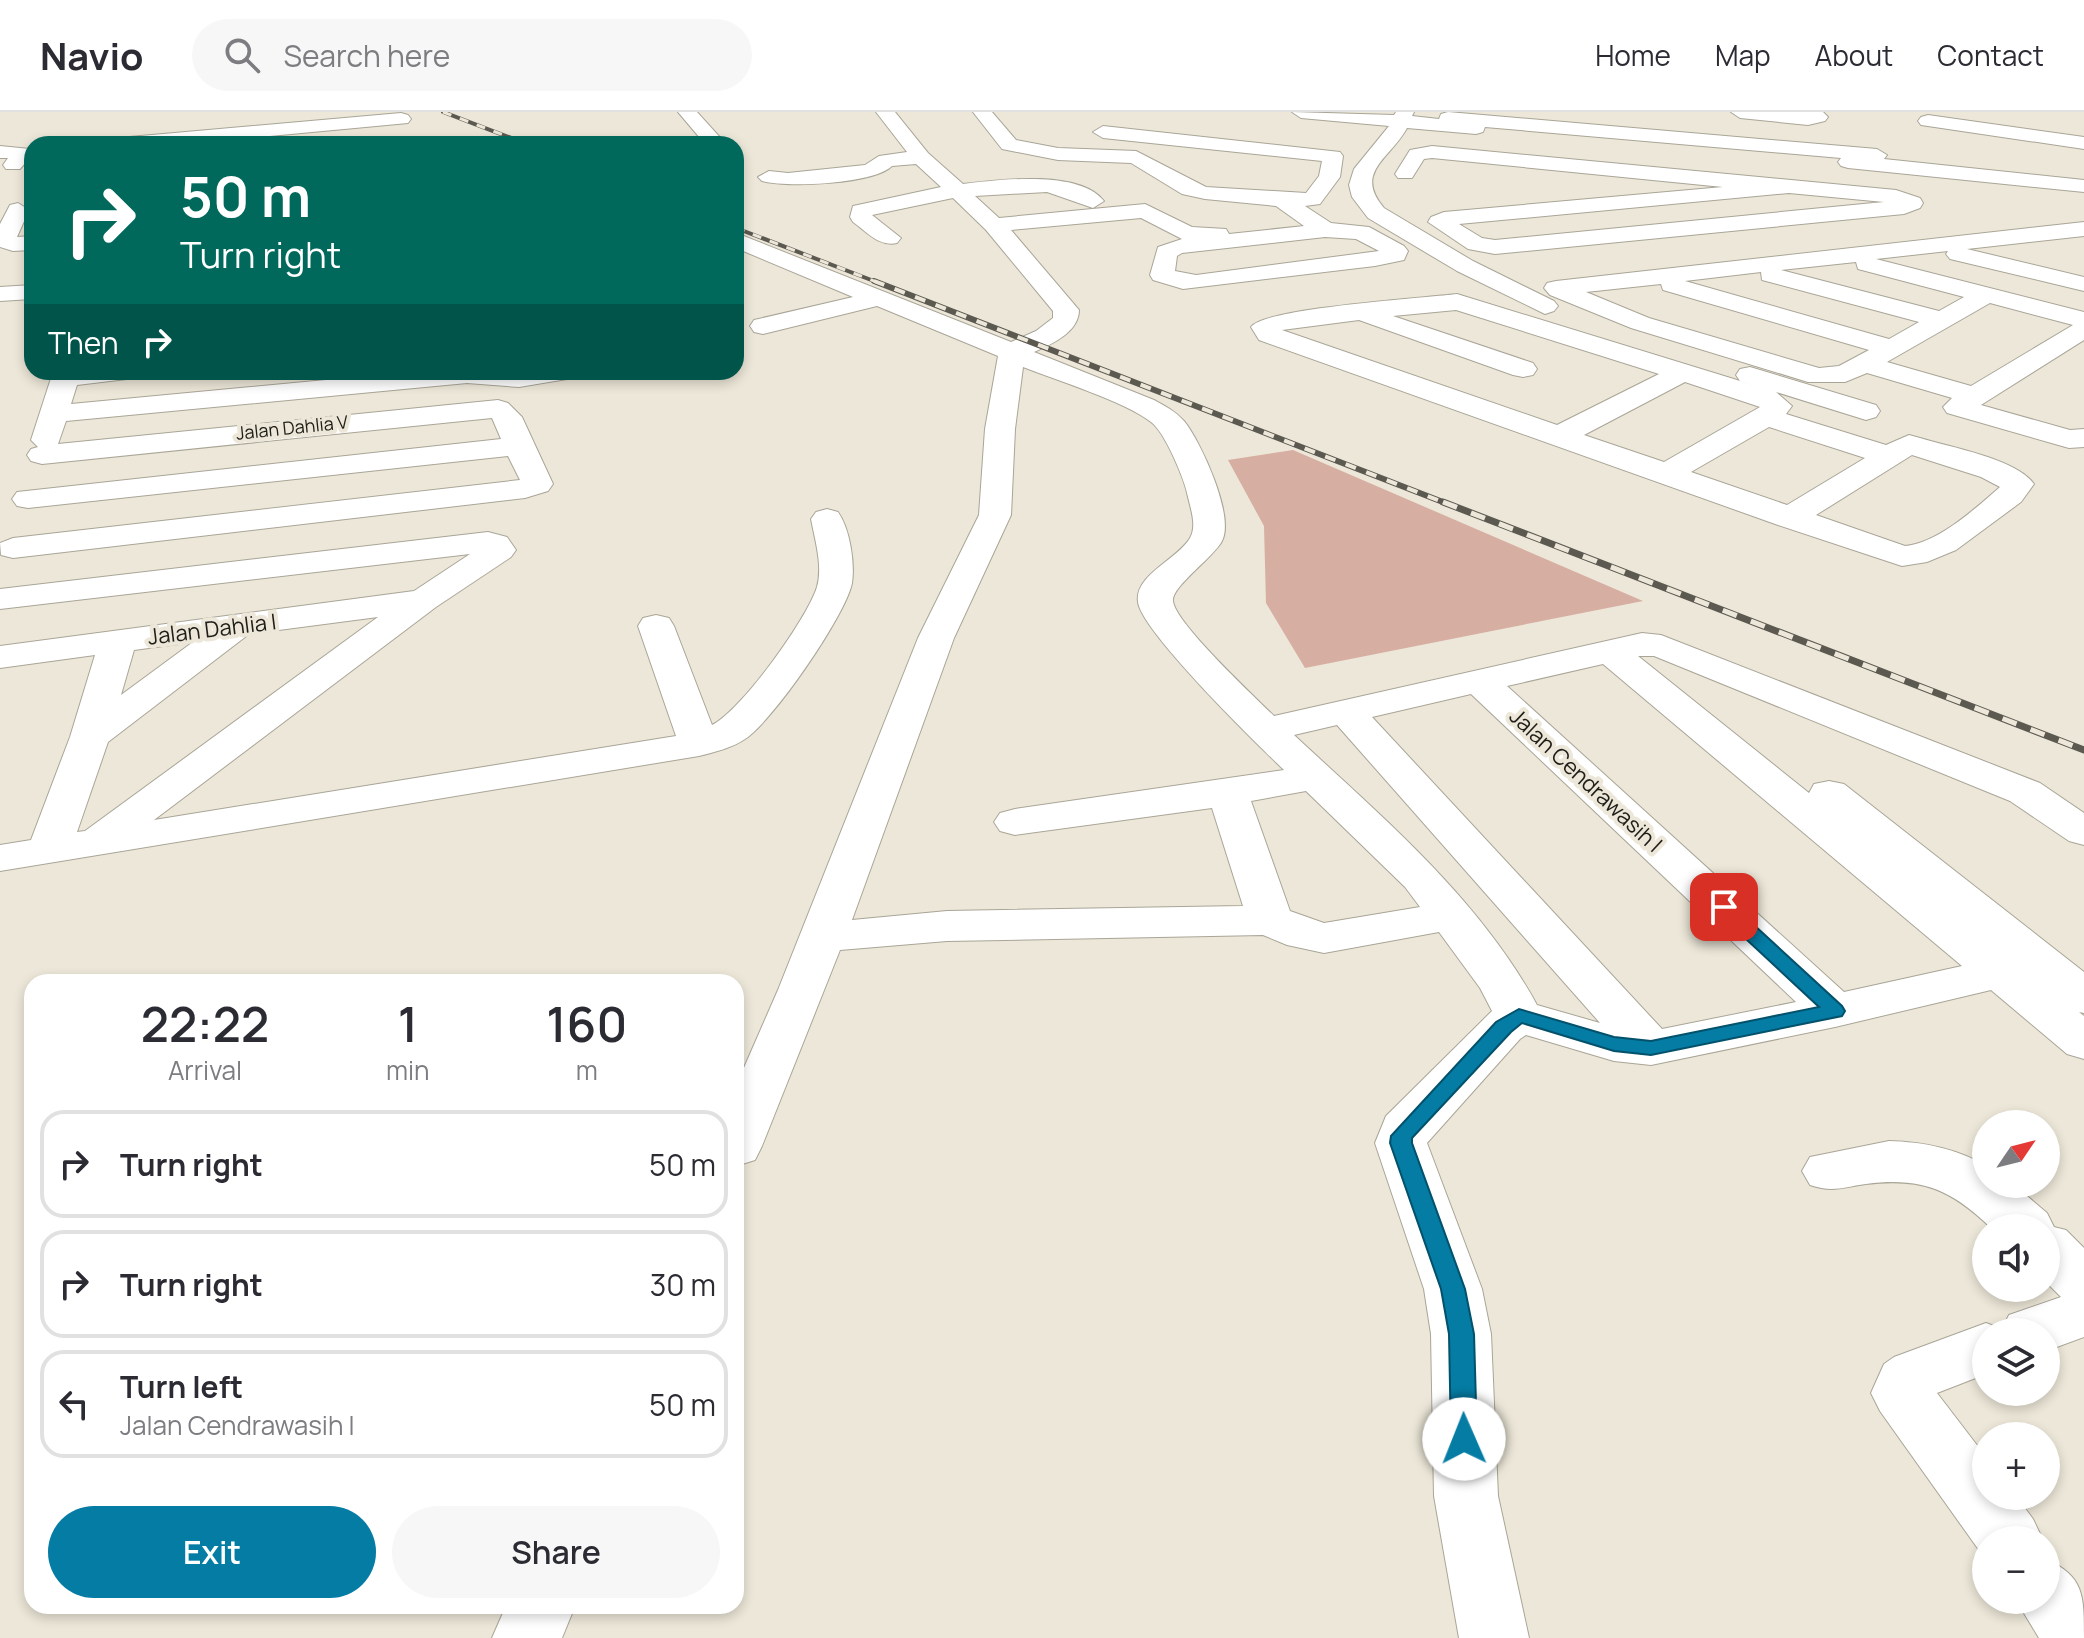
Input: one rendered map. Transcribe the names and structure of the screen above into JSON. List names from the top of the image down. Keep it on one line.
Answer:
{"streets":{"street":["Jalan Dahlia V","Jalan Dahlia I","Jalan Cendrawasih I"]},"north":"top right","page":{"header":"Navio","search":"Search here","nav":["Home","Map","About","Contact"],"turn":["50 m","Turn right"],"then":"Then","eta":["22:22","Arrival","1","min","160","m"],"map_buttons":["+","−"],"list":[{"name":"Turn right","value":"50 m"},{"name":"Turn right","value":"30 m"},{"name":"Turn left","note":"Jalan Cendrawasih I","value":"50 m"}],"buttons":["Exit","Share"]}}
